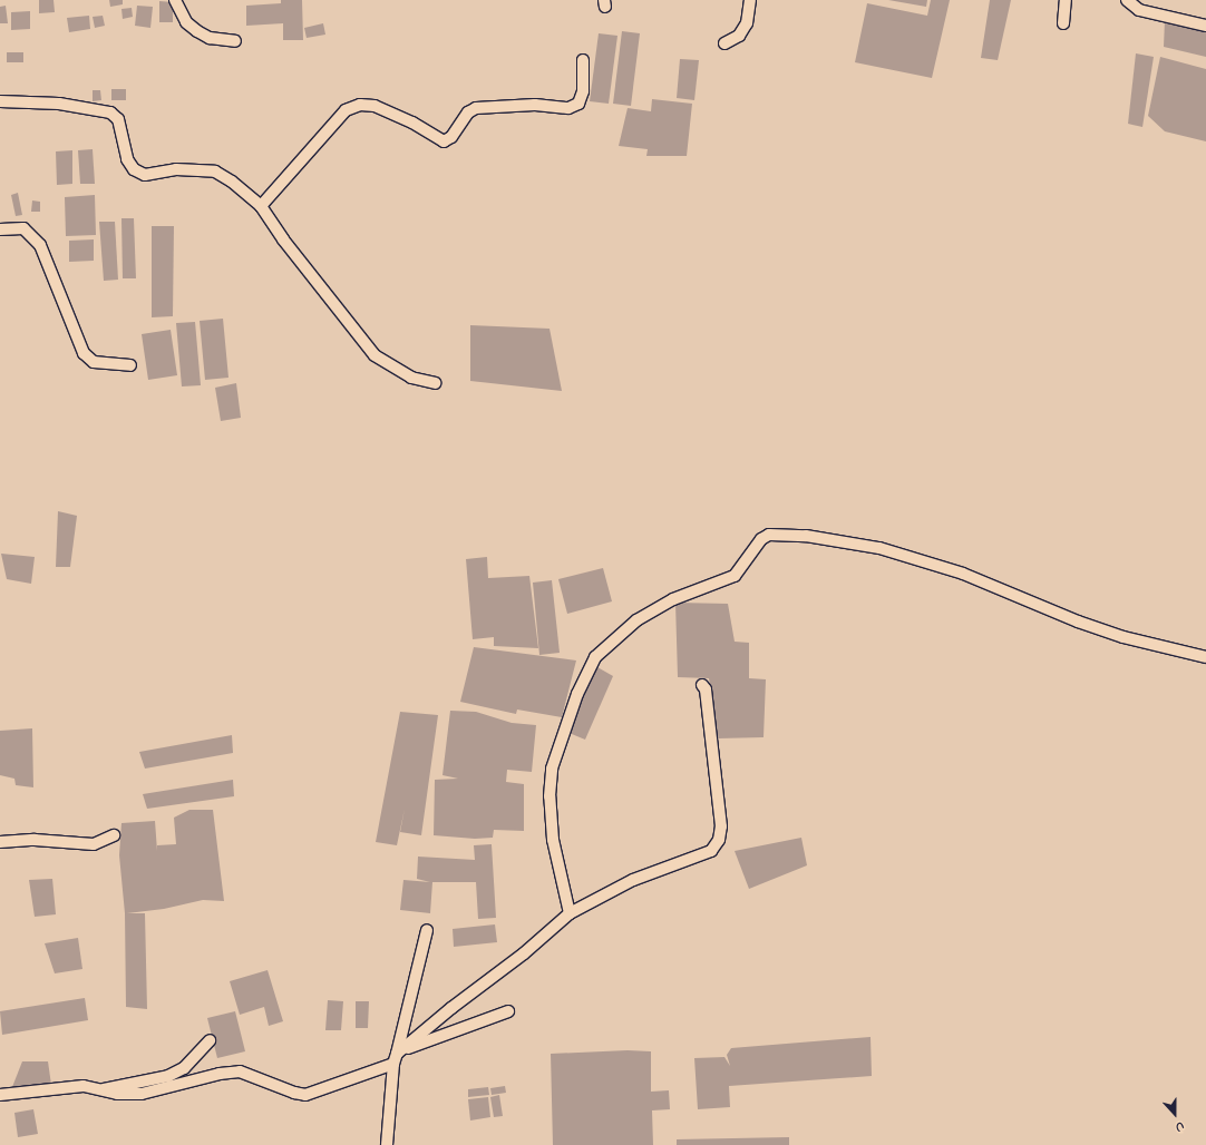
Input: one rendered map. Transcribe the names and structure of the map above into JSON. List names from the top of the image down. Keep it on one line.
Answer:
{"north":"bottom"}
